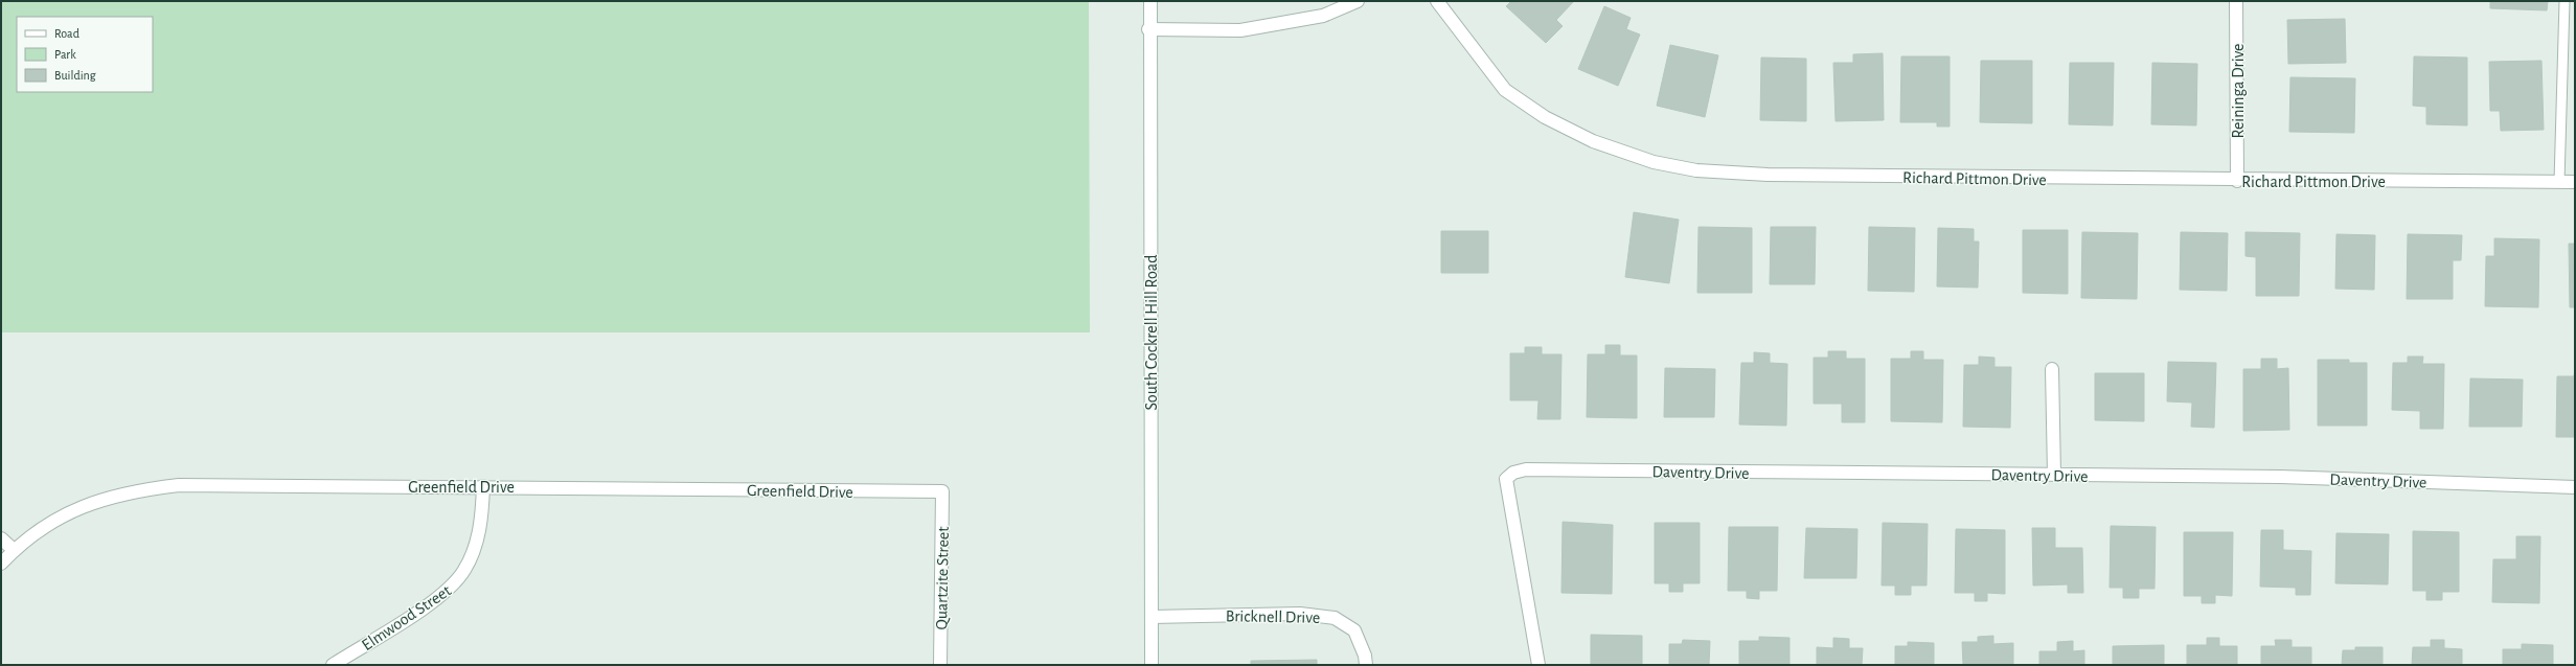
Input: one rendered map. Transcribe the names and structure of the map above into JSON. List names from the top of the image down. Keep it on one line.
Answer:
{"streets":{"street":["Reininga Drive","Richard Pittmon Drive","South Cockrell Hill Road","Daventry Drive","Greenfield Drive","Quartzite Street","Bricknell Drive","Elmwood Street"]},"crossings":[["Reininga Drive","Richard Pittmon Drive"],["South Cockrell Hill Road","Bricknell Drive"],["Greenfield Drive","Quartzite Street"],["Greenfield Drive","Elmwood Street"]],"legend":["Road","Park","Building"]}
